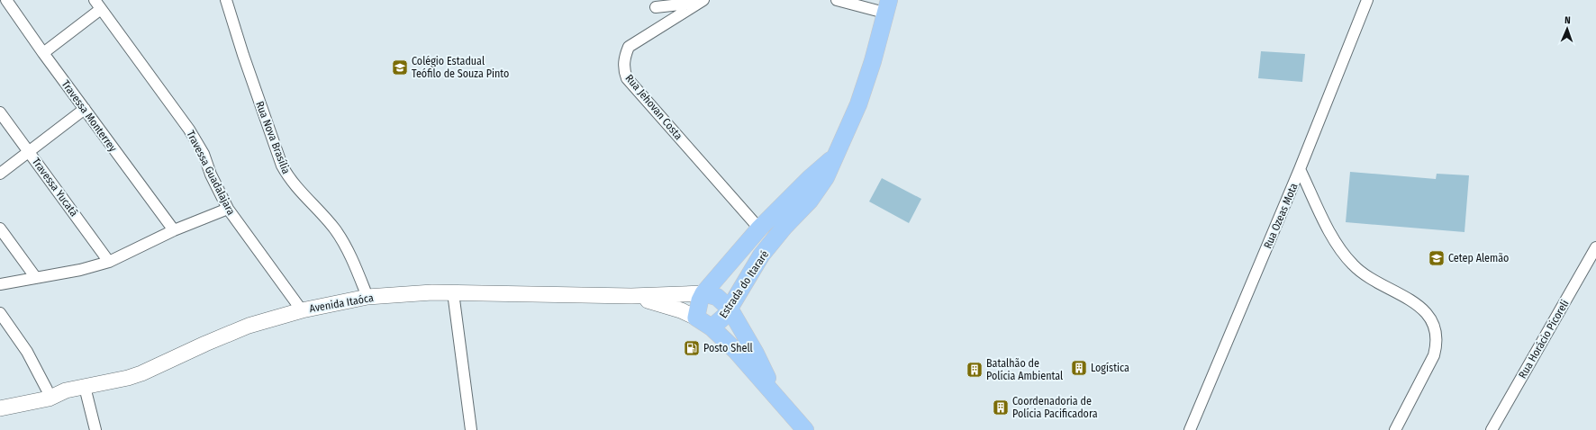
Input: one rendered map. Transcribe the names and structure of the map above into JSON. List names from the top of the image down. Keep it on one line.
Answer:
{"streets":{"main road":["Estrada do Itararé","Avenida Itaóca"],"street":["Rua Jehovan Costa","Travessa Monterrey","Rua Nova Brasília","Travessa Guadalajara","Travessa Yucatã","Rua Ozeas Mota","Rua Horácio Picoreli"]},"crossings":[["Rua Jehovan Costa","Estrada do Itararé"],["Rua Nova Brasília","Avenida Itaóca"],["Travessa Guadalajara","Avenida Itaóca"],["Estrada do Itararé","Avenida Itaóca"]],"places":{"school or university":["Colégio Estadual Teófilo de Souza Pinto","Cetep Alemão"],"fuel station":["Posto Shell"],"building":["Logística","Batalhão de Polícia Ambiental","Coordenadoria de Polícia Pacificadora"]},"north":"top"}
